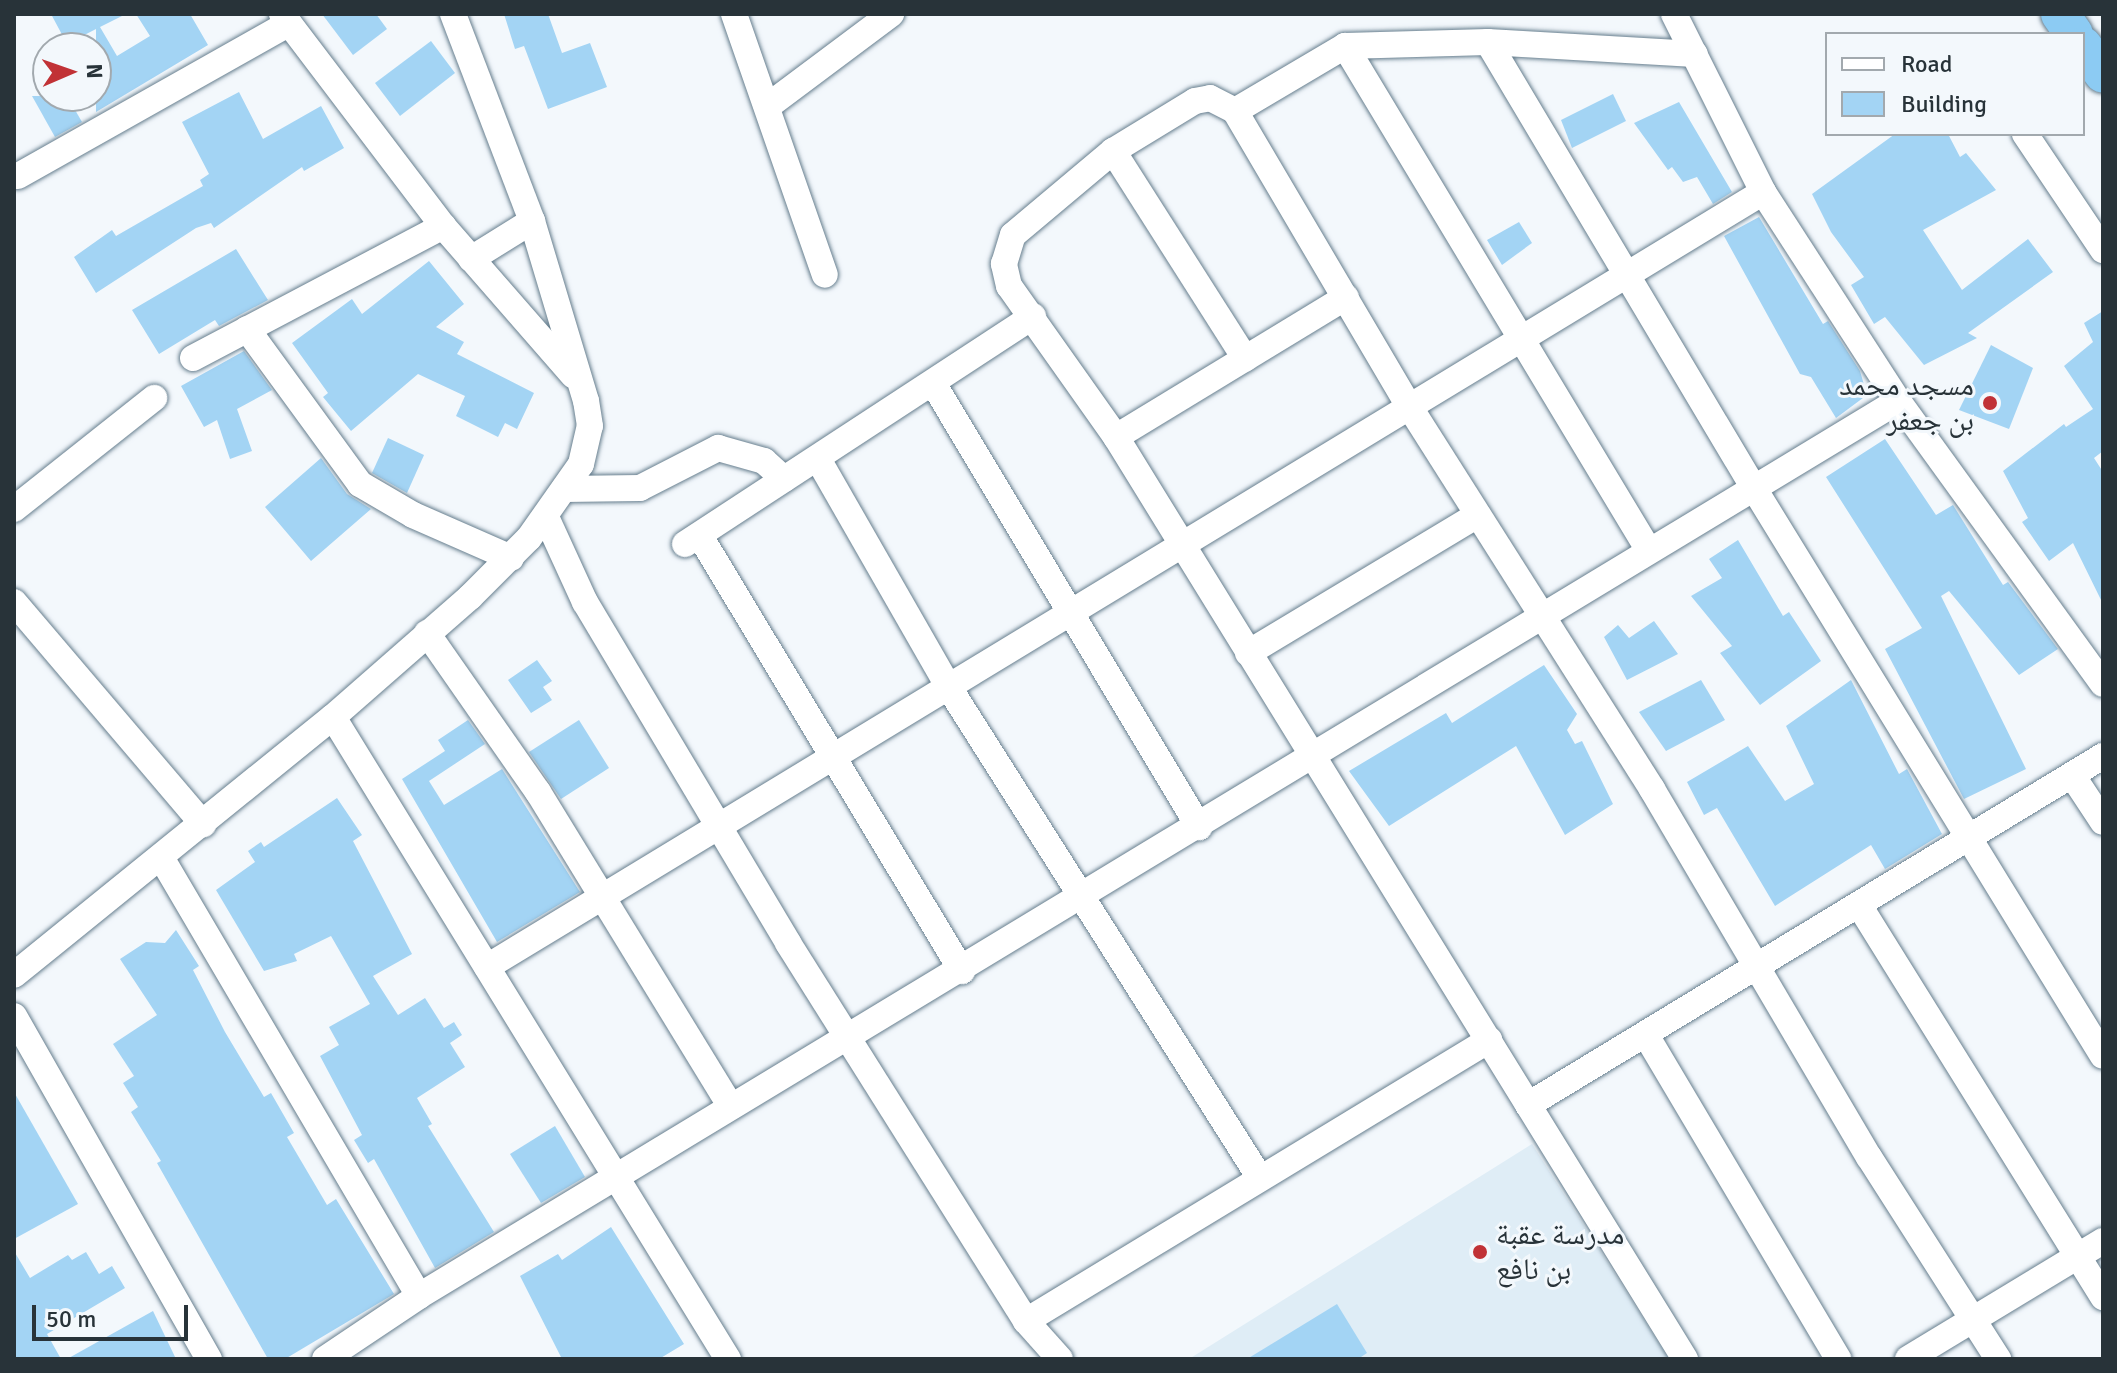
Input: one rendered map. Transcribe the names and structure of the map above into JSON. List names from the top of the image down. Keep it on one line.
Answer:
{"places":["مسجد محمد بن جعفر","مدرسة عقبة بن نافع"],"legend":["Road","Building"],"scale_bar":"50 m","north":"right"}
